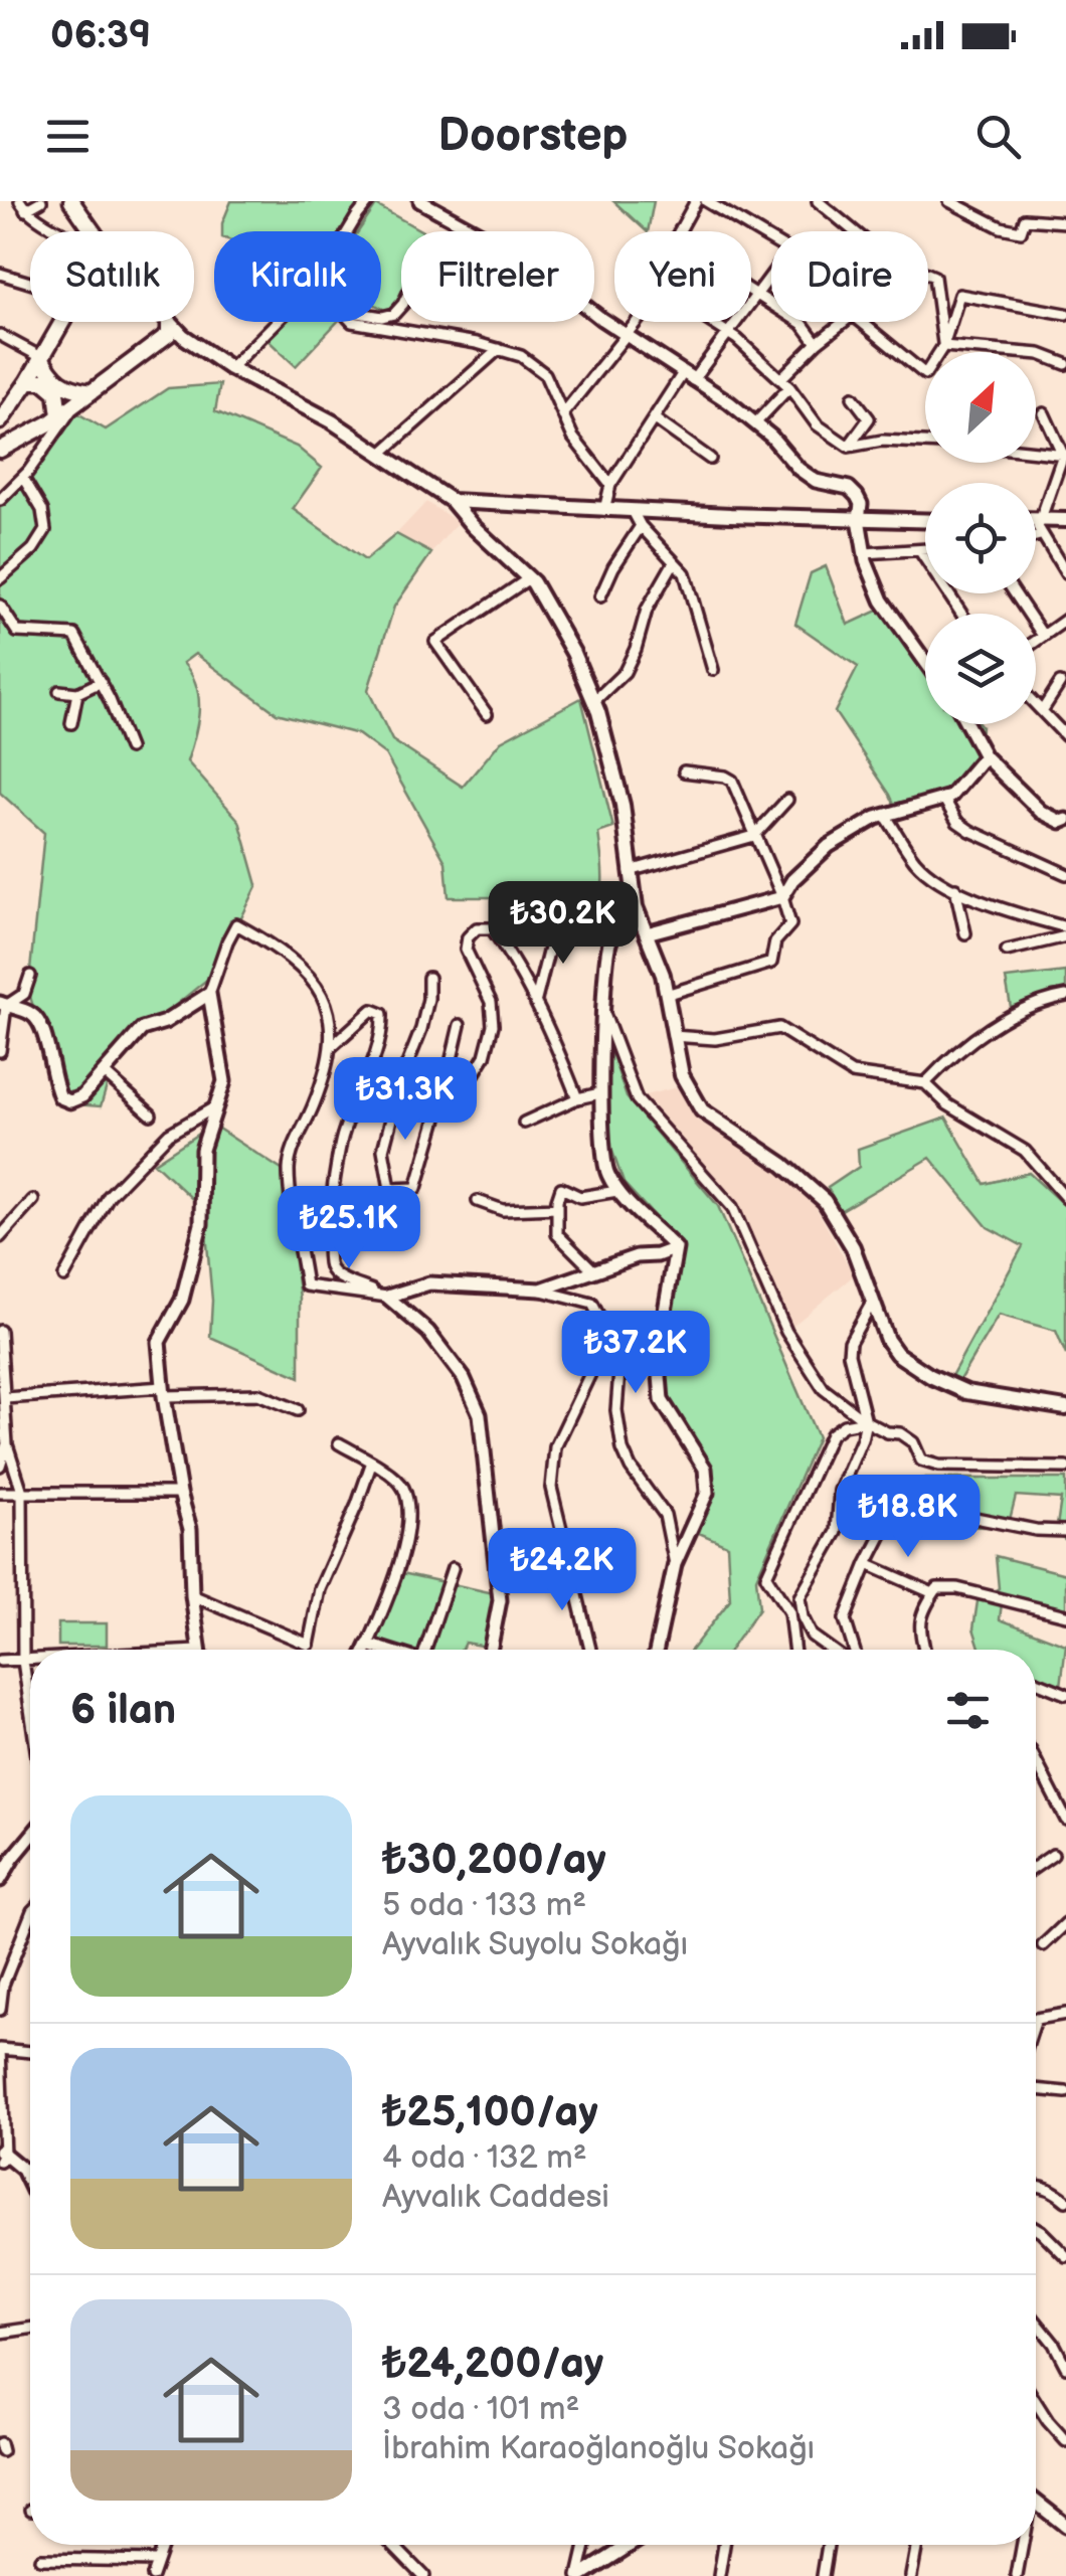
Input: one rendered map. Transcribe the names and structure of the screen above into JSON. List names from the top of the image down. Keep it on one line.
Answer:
{"north":"top right","page":{"status":"06:39","header":"Doorstep","chip":["Satılık","Kiralık","Filtreler","Yeni","Daire"],"price":["₺30.2K","₺31.3K","₺25.1K","₺37.2K","₺18.8K","₺24.2K"],"heading":"6 ilan","list":[{"name":"₺30,200/ay","note":"5 oda · 133 m² · Ayvalık Suyolu Sokağı"},{"name":"₺25,100/ay","note":"4 oda · 132 m² · Ayvalık Caddesi"},{"name":"₺24,200/ay","note":"3 oda · 101 m² · İbrahim Karaoğlanoğlu Sokağı"}]}}
